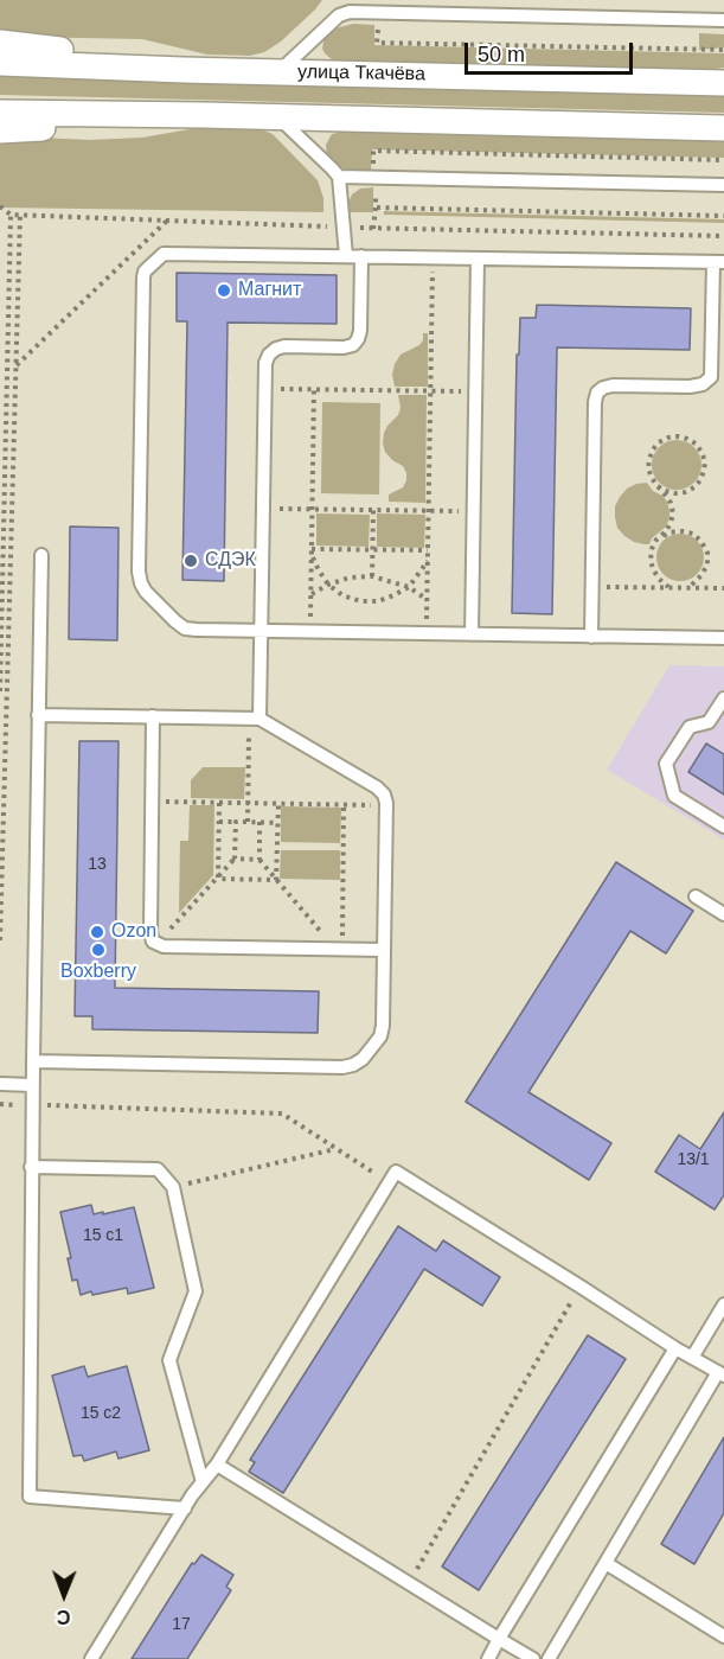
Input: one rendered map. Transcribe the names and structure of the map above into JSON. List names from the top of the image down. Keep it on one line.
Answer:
{"streets":{"street":["улица Ткачёва"]},"places":["Магнит","СДЭК","Ozon","Boxberry"],"house_numbers":["13","13/1","15 с1","15 с2","17"],"scale_bar":"50 m","north":"bottom"}
